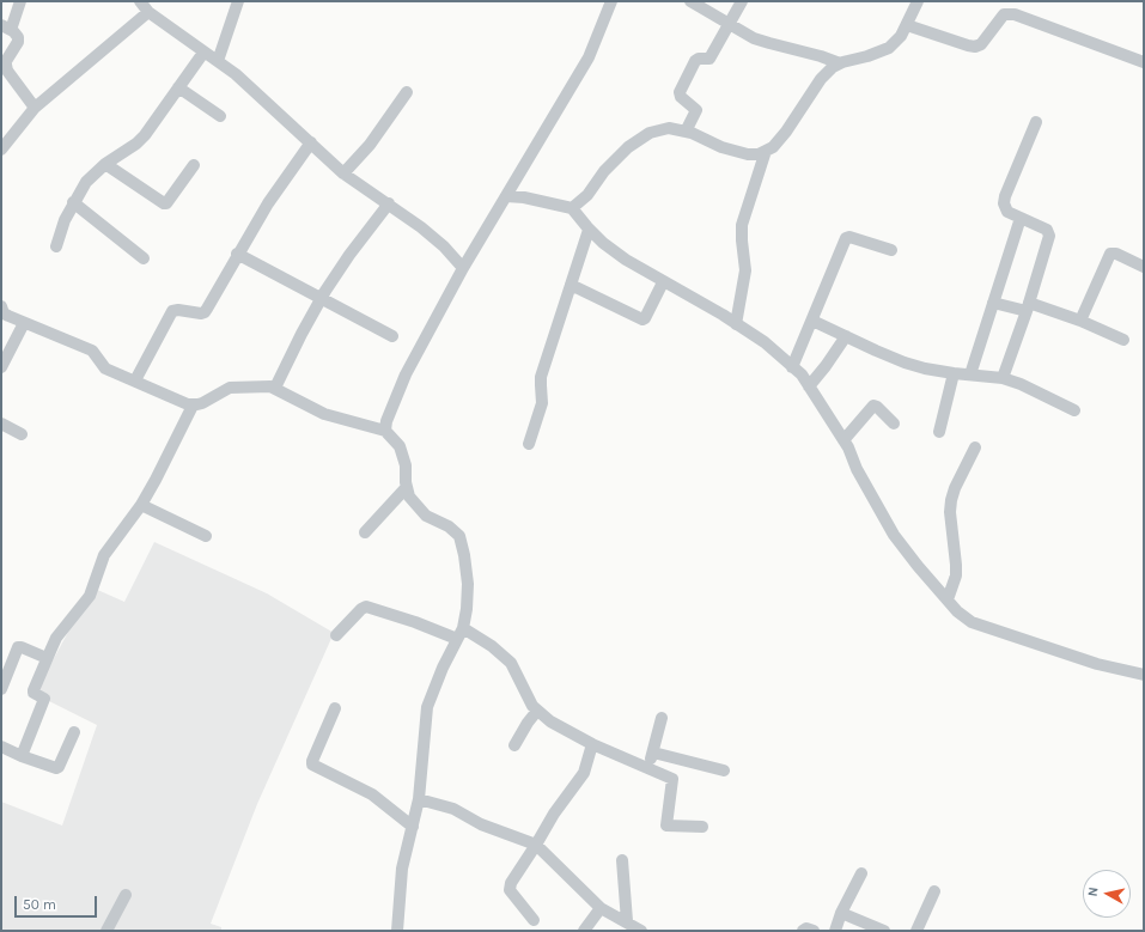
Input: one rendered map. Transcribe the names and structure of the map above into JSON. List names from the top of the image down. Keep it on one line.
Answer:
{"scale_bar":"50 m","north":"left"}
